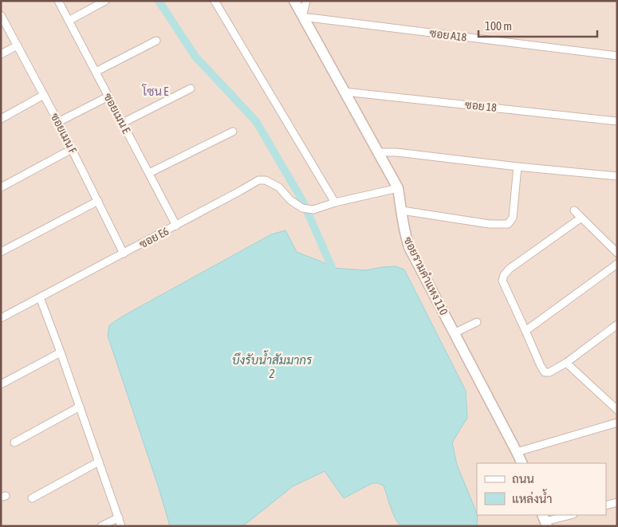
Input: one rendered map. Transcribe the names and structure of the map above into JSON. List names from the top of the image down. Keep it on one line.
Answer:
{"streets":{"street":["ซอย A18","ซอย 18","ซอยเมน E","ซอยเมน F","ซอย E6","ซอยรามคำแหง 110"]},"crossings":[["ซอย A18","ซอยรามคำแหง 110"],["ซอย 18","ซอยรามคำแหง 110"],["ซอยเมน E","ซอย E6"],["ซอยเมน F","ซอย E6"]],"districts":["โซน E"],"water":["บึงรับน้ำสัมมากร 2"],"legend":["ถนน","แหล่งน้ำ"],"scale_bar":"100 m"}
